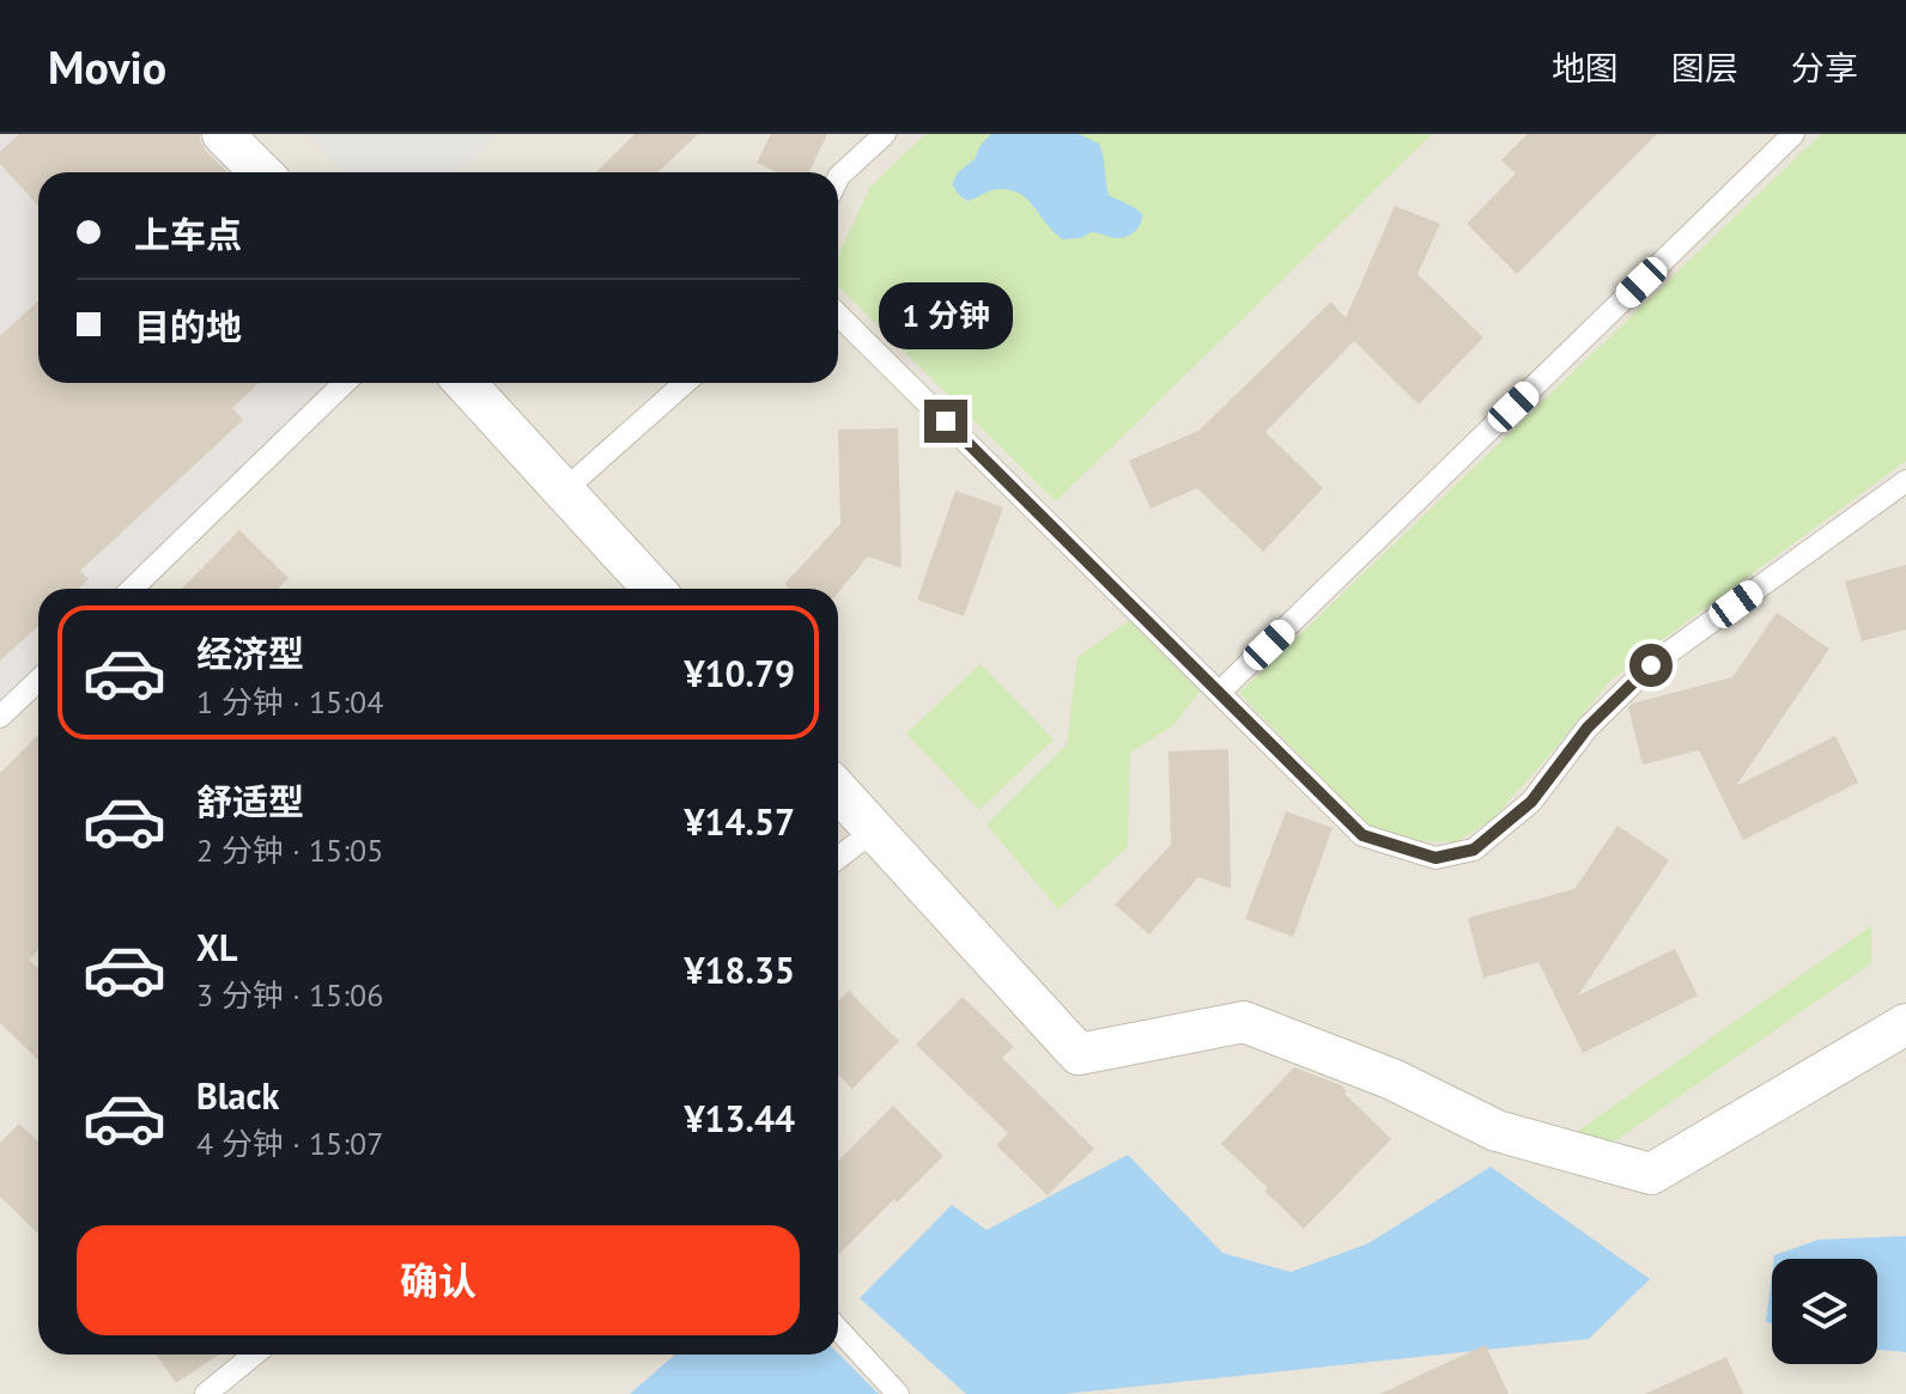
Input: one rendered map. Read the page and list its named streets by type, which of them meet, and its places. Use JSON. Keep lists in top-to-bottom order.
{
  "page": {
    "header": "Movio",
    "nav": ["地图", "图层", "分享"],
    "banner": ["上车点", "目的地"],
    "bubble": "1 分钟",
    "list": [
      {
        "name": "经济型",
        "note": "1 分钟 · 15:04",
        "value": "¥10.79"
      },
      {
        "name": "舒适型",
        "note": "2 分钟 · 15:05",
        "value": "¥14.57"
      },
      {
        "name": "XL",
        "note": "3 分钟 · 15:06",
        "value": "¥18.35"
      },
      {
        "name": "Black",
        "note": "4 分钟 · 15:07",
        "value": "¥13.44"
      }
    ],
    "buttons": "确认"
  }
}
